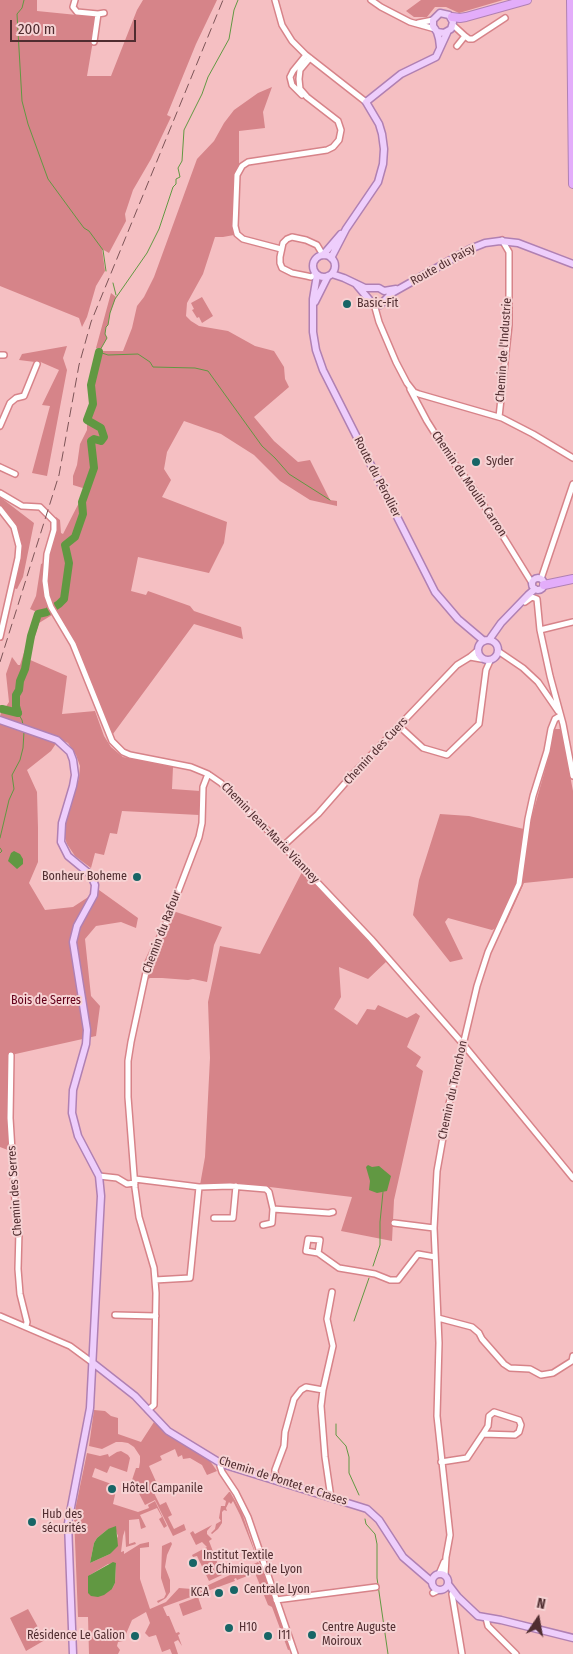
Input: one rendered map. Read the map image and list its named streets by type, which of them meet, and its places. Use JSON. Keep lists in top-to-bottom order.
{
  "streets": {
    "main road": ["Route du Paisy", "Route du Pérollier", "Chemin de Pontet et Crases"],
    "street": [
      "Chemin de l'Industrie",
      "Chemin du Moulin Carron",
      "Chemin des Cuers",
      "Chemin Jean-Marie Vianney",
      "Chemin du Rafour",
      "Chemin du Tronchon",
      "Chemin des Serres"
    ]
  },
  "crossings": [
    ["Route du Paisy", "Chemin de l'Industrie"],
    ["Chemin des Cuers", "Chemin Jean-Marie Vianney"],
    ["Chemin Jean-Marie Vianney", "Chemin du Rafour"],
    ["Chemin Jean-Marie Vianney", "Chemin du Tronchon"],
    ["Chemin du Rafour", "Chemin de Pontet et Crases"]
  ],
  "parks": ["Bois de Serres"],
  "places": [
    "Basic-Fit",
    "Syder",
    "Bonheur Boheme",
    "Hôtel Campanile",
    "Hub des sécurités",
    "Institut Textile et Chimique de Lyon",
    "Centrale Lyon",
    "KCA",
    "H10",
    "Centre Auguste Moiroux",
    "Résidence Le Galion",
    "I11"
  ],
  "scale_bar": "200 m",
  "north": "top"
}
